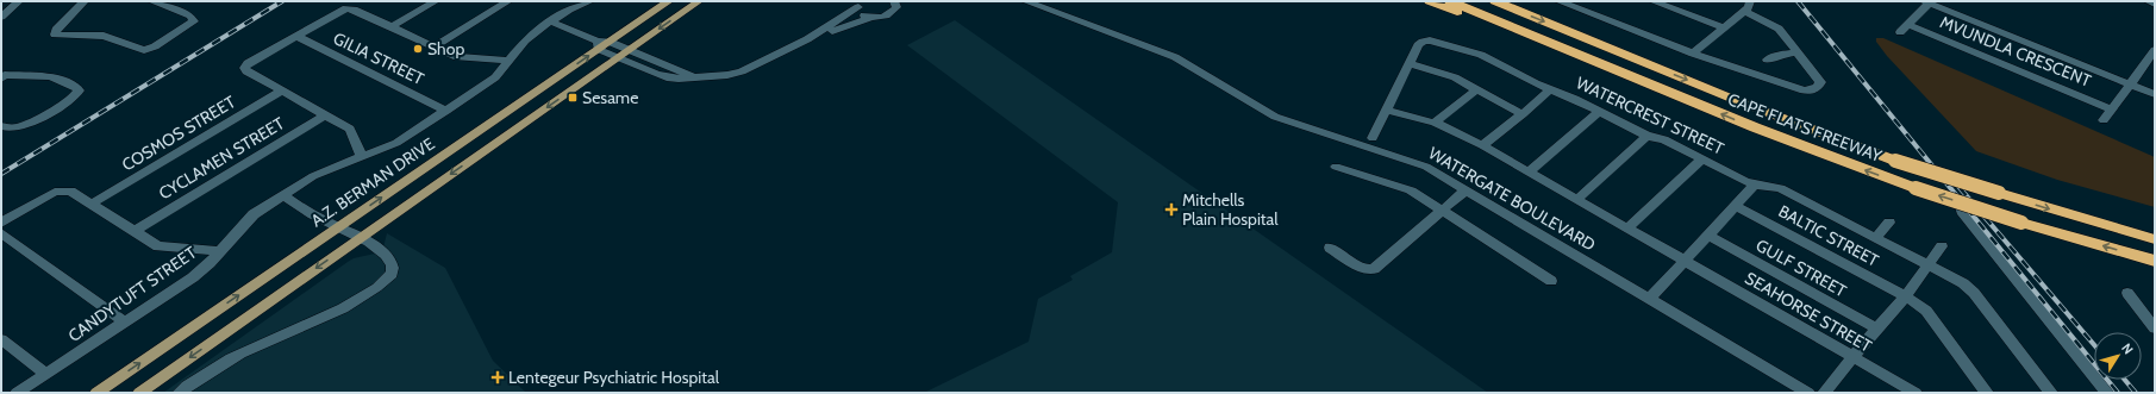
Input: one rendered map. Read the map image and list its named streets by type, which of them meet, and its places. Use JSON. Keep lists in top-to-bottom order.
{
  "streets": {
    "highway": ["CAPE FLATS FREEWAY"],
    "main road": ["A.Z. BERMAN DRIVE"],
    "street": [
      "MVUNDLA CRESCENT",
      "GILIA STREET",
      "WATERCREST STREET",
      "COSMOS STREET",
      "CYCLAMEN STREET",
      "WATERGATE BOULEVARD",
      "BALTIC STREET",
      "GULF STREET",
      "CANDYTUFT STREET",
      "SEAHORSE STREET"
    ]
  },
  "crossings": [
    ["GILIA STREET", "CANDYTUFT STREET"]
  ],
  "places": {
    "other": ["Shop"],
    "transit": ["Sesame"],
    "health": ["Mitchells Plain Hospital", "Lentegeur Psychiatric Hospital"]
  },
  "north": "top right"
}
